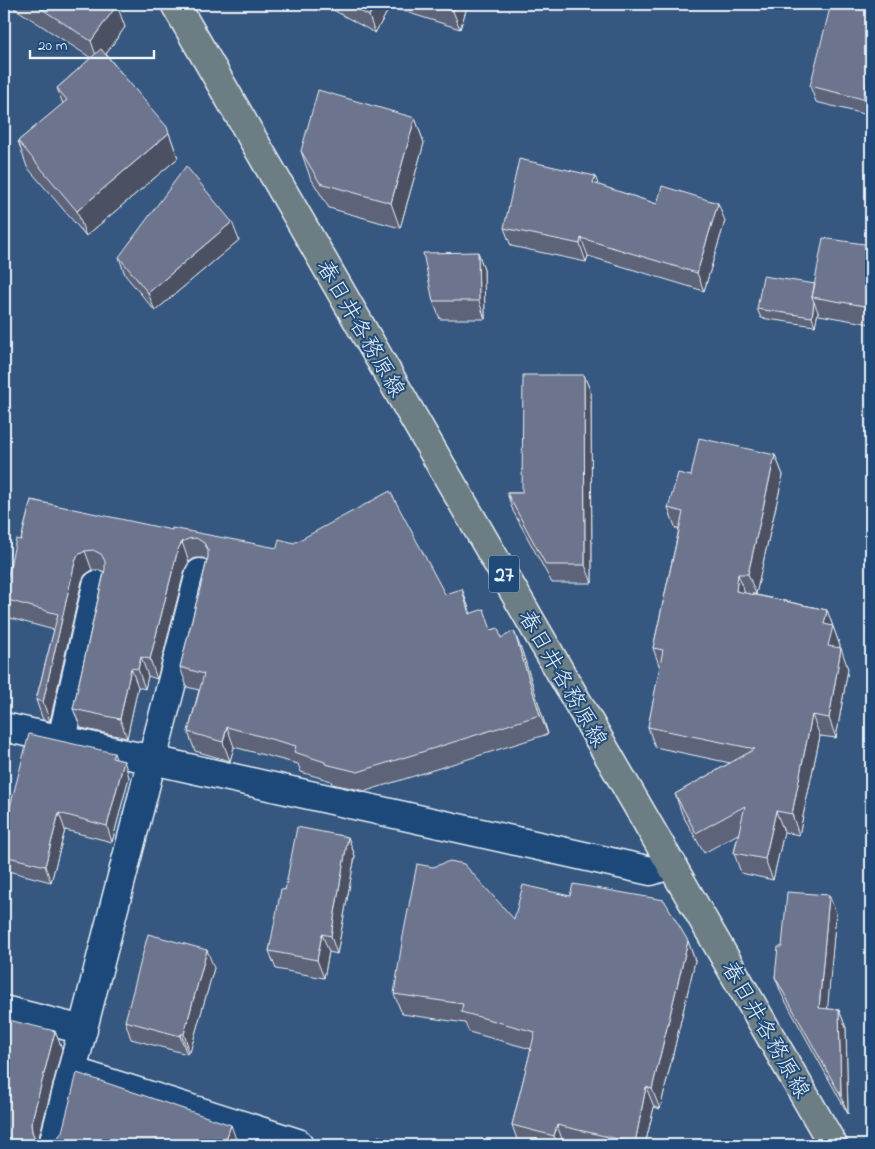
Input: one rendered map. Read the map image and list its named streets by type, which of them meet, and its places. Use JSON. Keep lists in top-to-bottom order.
{
  "streets": {
    "main road": ["春日井各務原線", "27"]
  },
  "scale_bar": "20 m"
}
